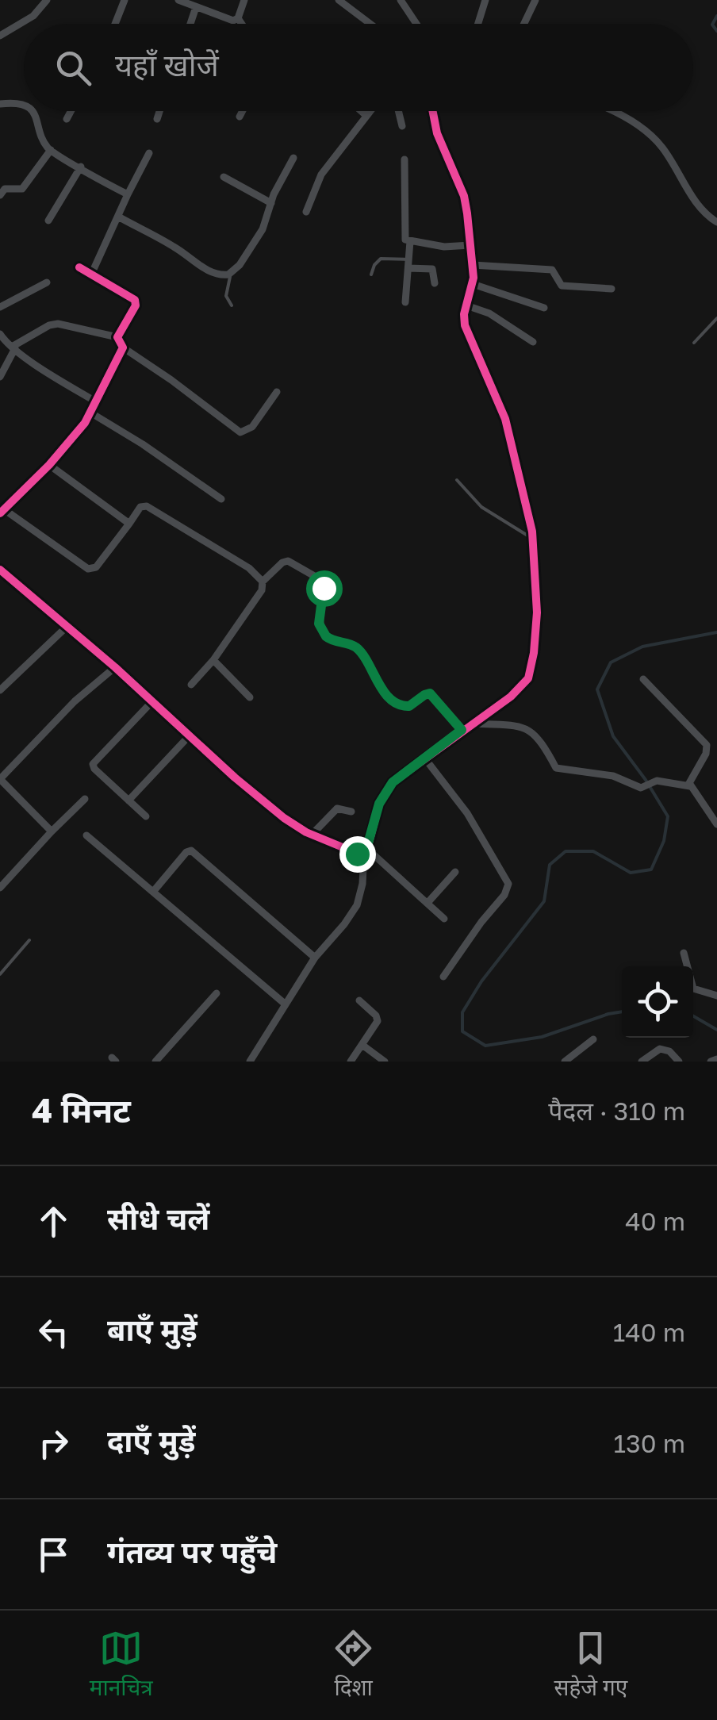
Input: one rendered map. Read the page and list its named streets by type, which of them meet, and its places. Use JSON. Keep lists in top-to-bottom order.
{
  "page": {
    "search": "यहाँ खोजें",
    "heading": ["4 मिनट", "पैदल · 310 m"],
    "list": [
      ["सीधे चलें", "40 m"],
      ["बाएँ मुड़ें", "140 m"],
      ["दाएँ मुड़ें", "130 m"],
      "गंतव्य पर पहुँचे"
    ],
    "nav": ["मानचित्र", "दिशा", "सहेजे गए"]
  }
}
